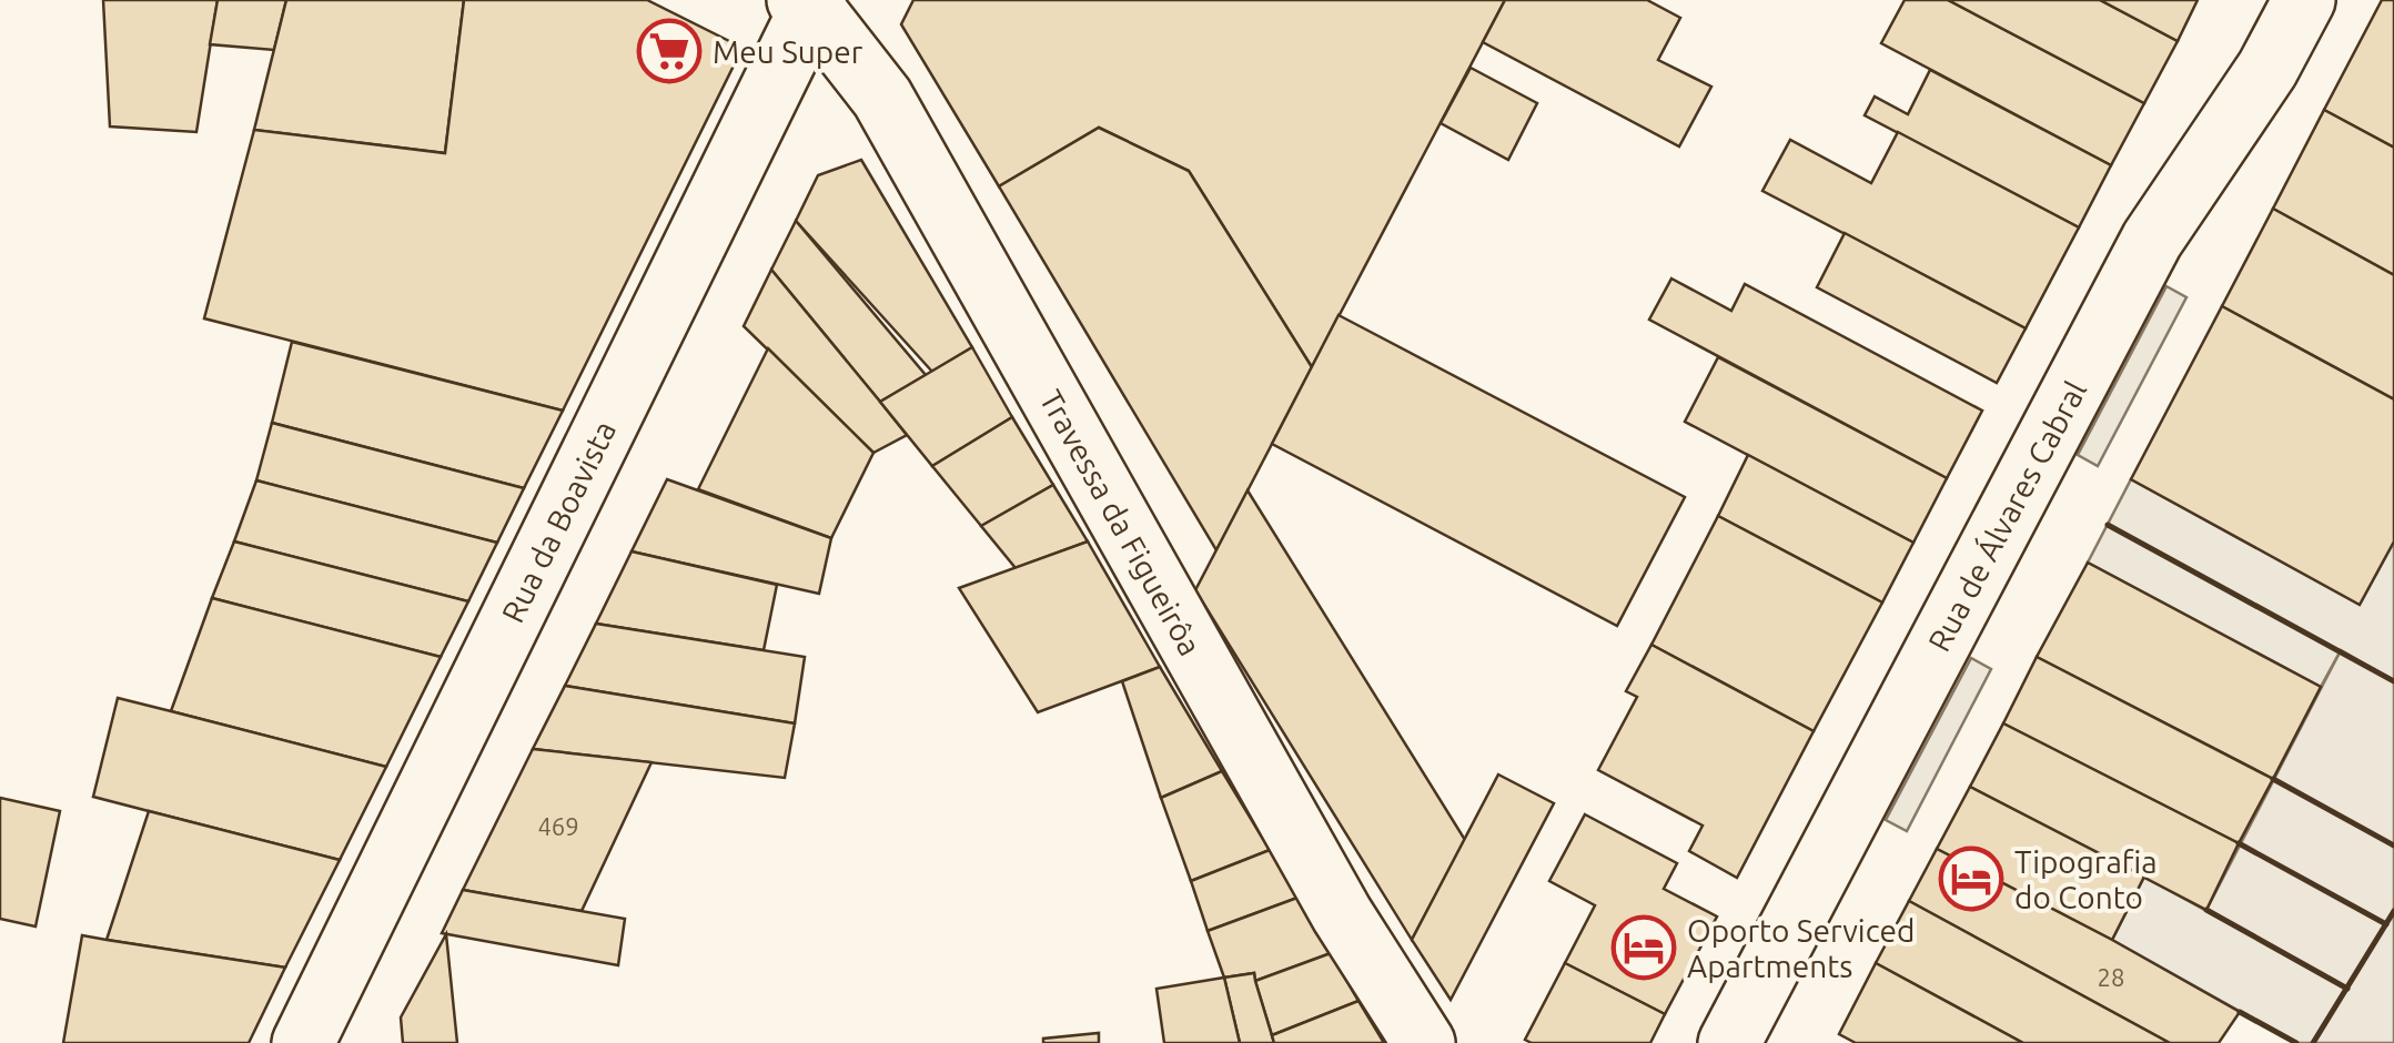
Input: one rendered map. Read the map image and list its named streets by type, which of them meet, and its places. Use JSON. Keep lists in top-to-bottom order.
{
  "streets": {
    "main road": ["Rua de Álvares Cabral", "Rua da Boavista", "Travessa da Figueirôa"]
  },
  "crossings": [
    ["Rua da Boavista", "Travessa da Figueirôa"]
  ],
  "places": {
    "supermarket": ["Meu Super"],
    "hotel": ["Tipografia do Conto", "Oporto Serviced Apartments"]
  },
  "house_numbers": ["469", "28"]
}
